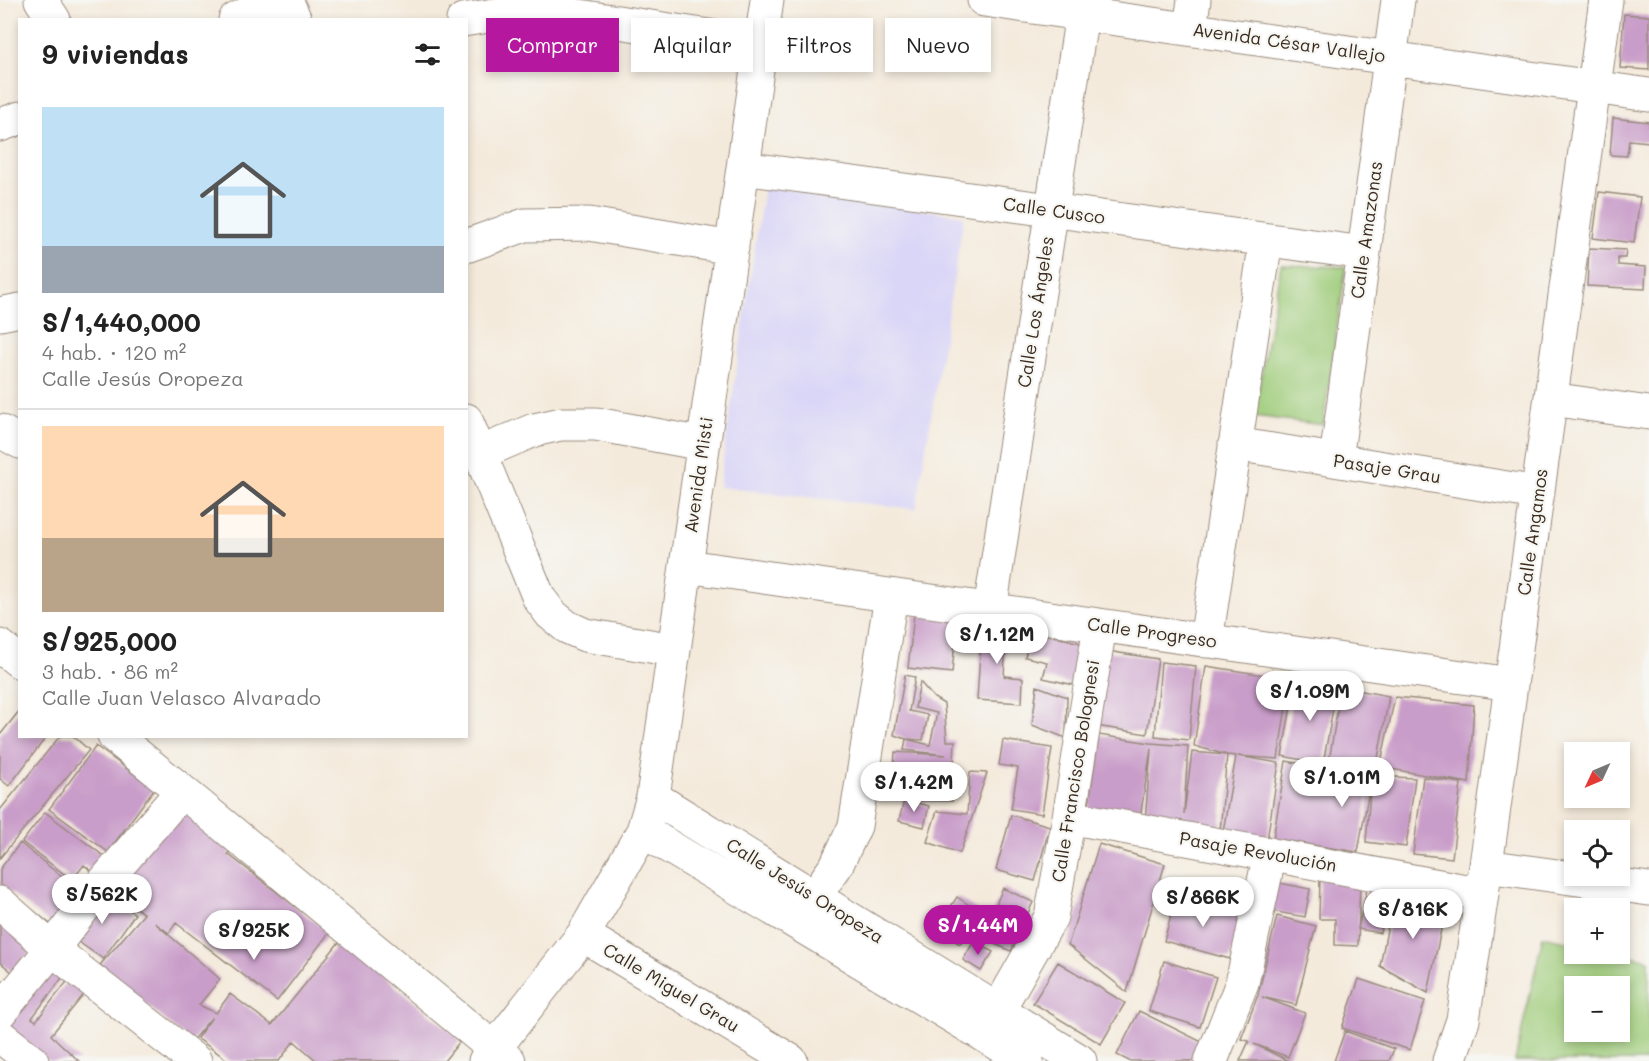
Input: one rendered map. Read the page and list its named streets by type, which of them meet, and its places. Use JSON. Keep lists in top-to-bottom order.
{
  "streets": {
    "street": [
      "Avenida César Vallejo",
      "Calle Cusco",
      "Calle Amazonas",
      "Calle Los Ángeles",
      "Pasaje Grau",
      "Avenida Misti",
      "Calle Angamos",
      "Calle Progreso",
      "Calle Francisco Bolognesi",
      "Pasaje Revolución",
      "Calle Jesús Oropeza",
      "Calle Miguel Grau"
    ]
  },
  "crossings": [
    ["Avenida César Vallejo", "Calle Amazonas"],
    ["Avenida César Vallejo", "Calle Los Ángeles"],
    ["Avenida César Vallejo", "Calle Angamos"],
    ["Calle Cusco", "Calle Amazonas"],
    ["Calle Cusco", "Calle Los Ángeles"],
    ["Calle Cusco", "Avenida Misti"],
    ["Calle Amazonas", "Pasaje Grau"],
    ["Calle Los Ángeles", "Calle Progreso"],
    ["Pasaje Grau", "Calle Angamos"],
    ["Avenida Misti", "Calle Progreso"],
    ["Avenida Misti", "Calle Jesús Oropeza"],
    ["Avenida Misti", "Calle Miguel Grau"],
    ["Calle Angamos", "Calle Progreso"],
    ["Calle Angamos", "Pasaje Revolución"],
    ["Calle Progreso", "Calle Francisco Bolognesi"],
    ["Calle Francisco Bolognesi", "Pasaje Revolución"],
    ["Calle Francisco Bolognesi", "Calle Jesús Oropeza"]
  ],
  "north": "bottom left",
  "page": {
    "chip": [
      "Comprar",
      "Alquilar",
      "Filtros",
      "Nuevo"
    ],
    "heading": "9 viviendas",
    "list": [
      {
        "name": "S/1,440,000",
        "note": "4 hab. · 120 m² · Calle Jesús Oropeza"
      },
      {
        "name": "S/925,000",
        "note": "3 hab. · 86 m² · Calle Juan Velasco Alvarado"
      }
    ],
    "price": [
      "S/1.12M",
      "S/1.09M",
      "S/1.01M",
      "S/1.42M",
      "S/562K",
      "S/866K",
      "S/816K",
      "S/1.44M",
      "S/925K"
    ],
    "map_buttons": ["+", "−"]
  }
}
